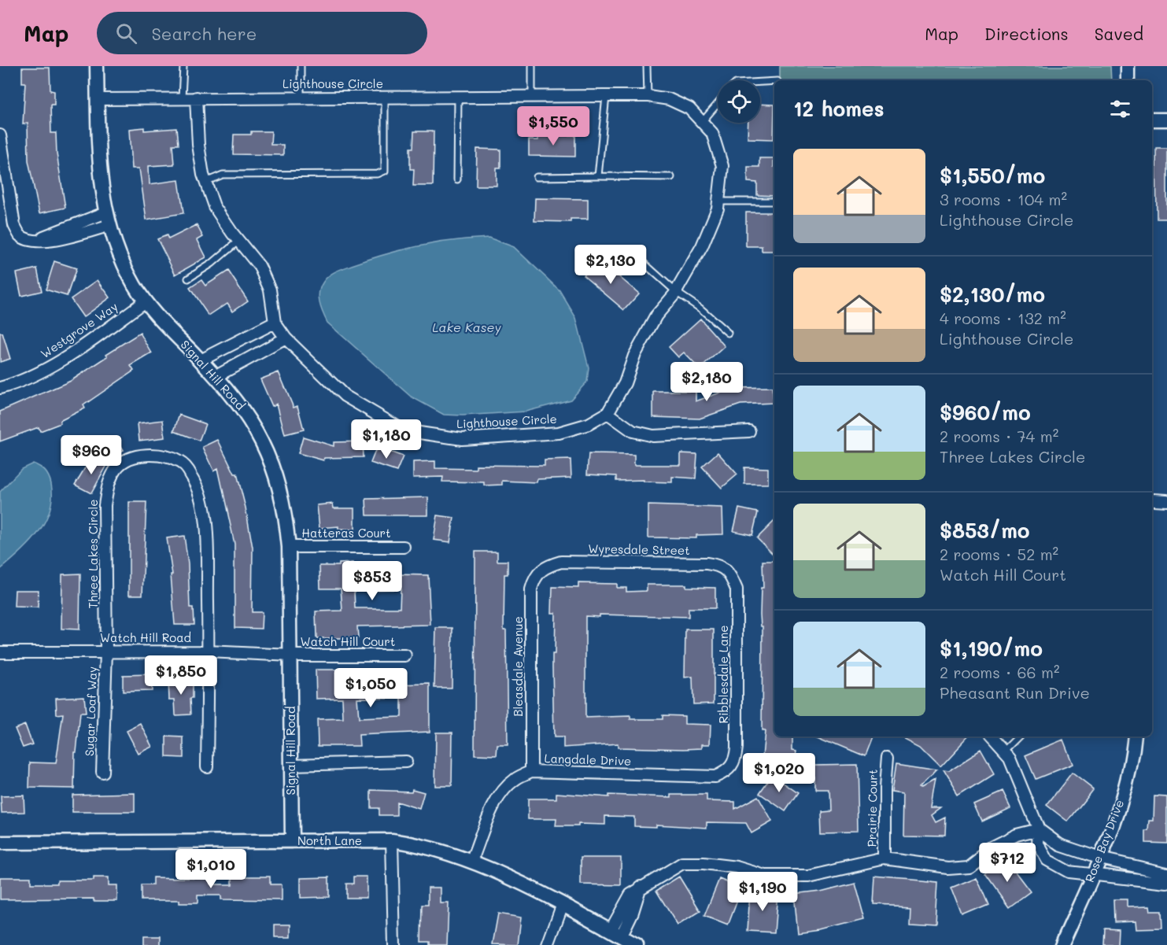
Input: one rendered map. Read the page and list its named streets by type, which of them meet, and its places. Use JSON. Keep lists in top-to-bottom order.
{
  "streets": {
    "street": [
      "Lighthouse Circle",
      "Westgrove Way",
      "Signal Hill Road",
      "Hatteras Court",
      "Wyresdale Street",
      "Three Lakes Circle",
      "Watch Hill Road",
      "Watch Hill Court",
      "Bleasdale Avenue",
      "Ribblesdale Lane",
      "Sugar Loaf Way",
      "Langdale Drive",
      "Prairie Court",
      "North Lane",
      "Rose Bay Drive"
    ]
  },
  "crossings": [
    ["Lighthouse Circle", "Signal Hill Road"],
    ["Westgrove Way", "Signal Hill Road"],
    ["Signal Hill Road", "Hatteras Court"],
    ["Signal Hill Road", "Watch Hill Road"],
    ["Signal Hill Road", "Watch Hill Court"],
    ["Signal Hill Road", "North Lane"],
    ["Wyresdale Street", "Bleasdale Avenue"],
    ["Wyresdale Street", "Ribblesdale Lane"],
    ["Three Lakes Circle", "Watch Hill Road"],
    ["Three Lakes Circle", "Sugar Loaf Way"],
    ["Watch Hill Road", "Watch Hill Court"],
    ["Watch Hill Road", "Sugar Loaf Way"],
    ["Bleasdale Avenue", "Langdale Drive"],
    ["Ribblesdale Lane", "Langdale Drive"],
    ["Langdale Drive", "North Lane"]
  ],
  "water": ["Lake Kasey"],
  "page": {
    "header": "Map",
    "search": "Search here",
    "nav": ["Map", "Directions", "Saved"],
    "heading": "12 homes",
    "price": [
      "$1,550",
      "$2,130",
      "$2,180",
      "$1,180",
      "$960",
      "$853",
      "$1,850",
      "$1,050",
      "$1,020",
      "$712",
      "$1,010",
      "$1,190"
    ],
    "list": [
      {
        "name": "$1,550/mo",
        "note": "3 rooms · 104 m² · Lighthouse Circle"
      },
      {
        "name": "$2,130/mo",
        "note": "4 rooms · 132 m² · Lighthouse Circle"
      },
      {
        "name": "$960/mo",
        "note": "2 rooms · 74 m² · Three Lakes Circle"
      },
      {
        "name": "$853/mo",
        "note": "2 rooms · 52 m² · Watch Hill Court"
      },
      {
        "name": "$1,190/mo",
        "note": "2 rooms · 66 m² · Pheasant Run Drive"
      }
    ]
  }
}
